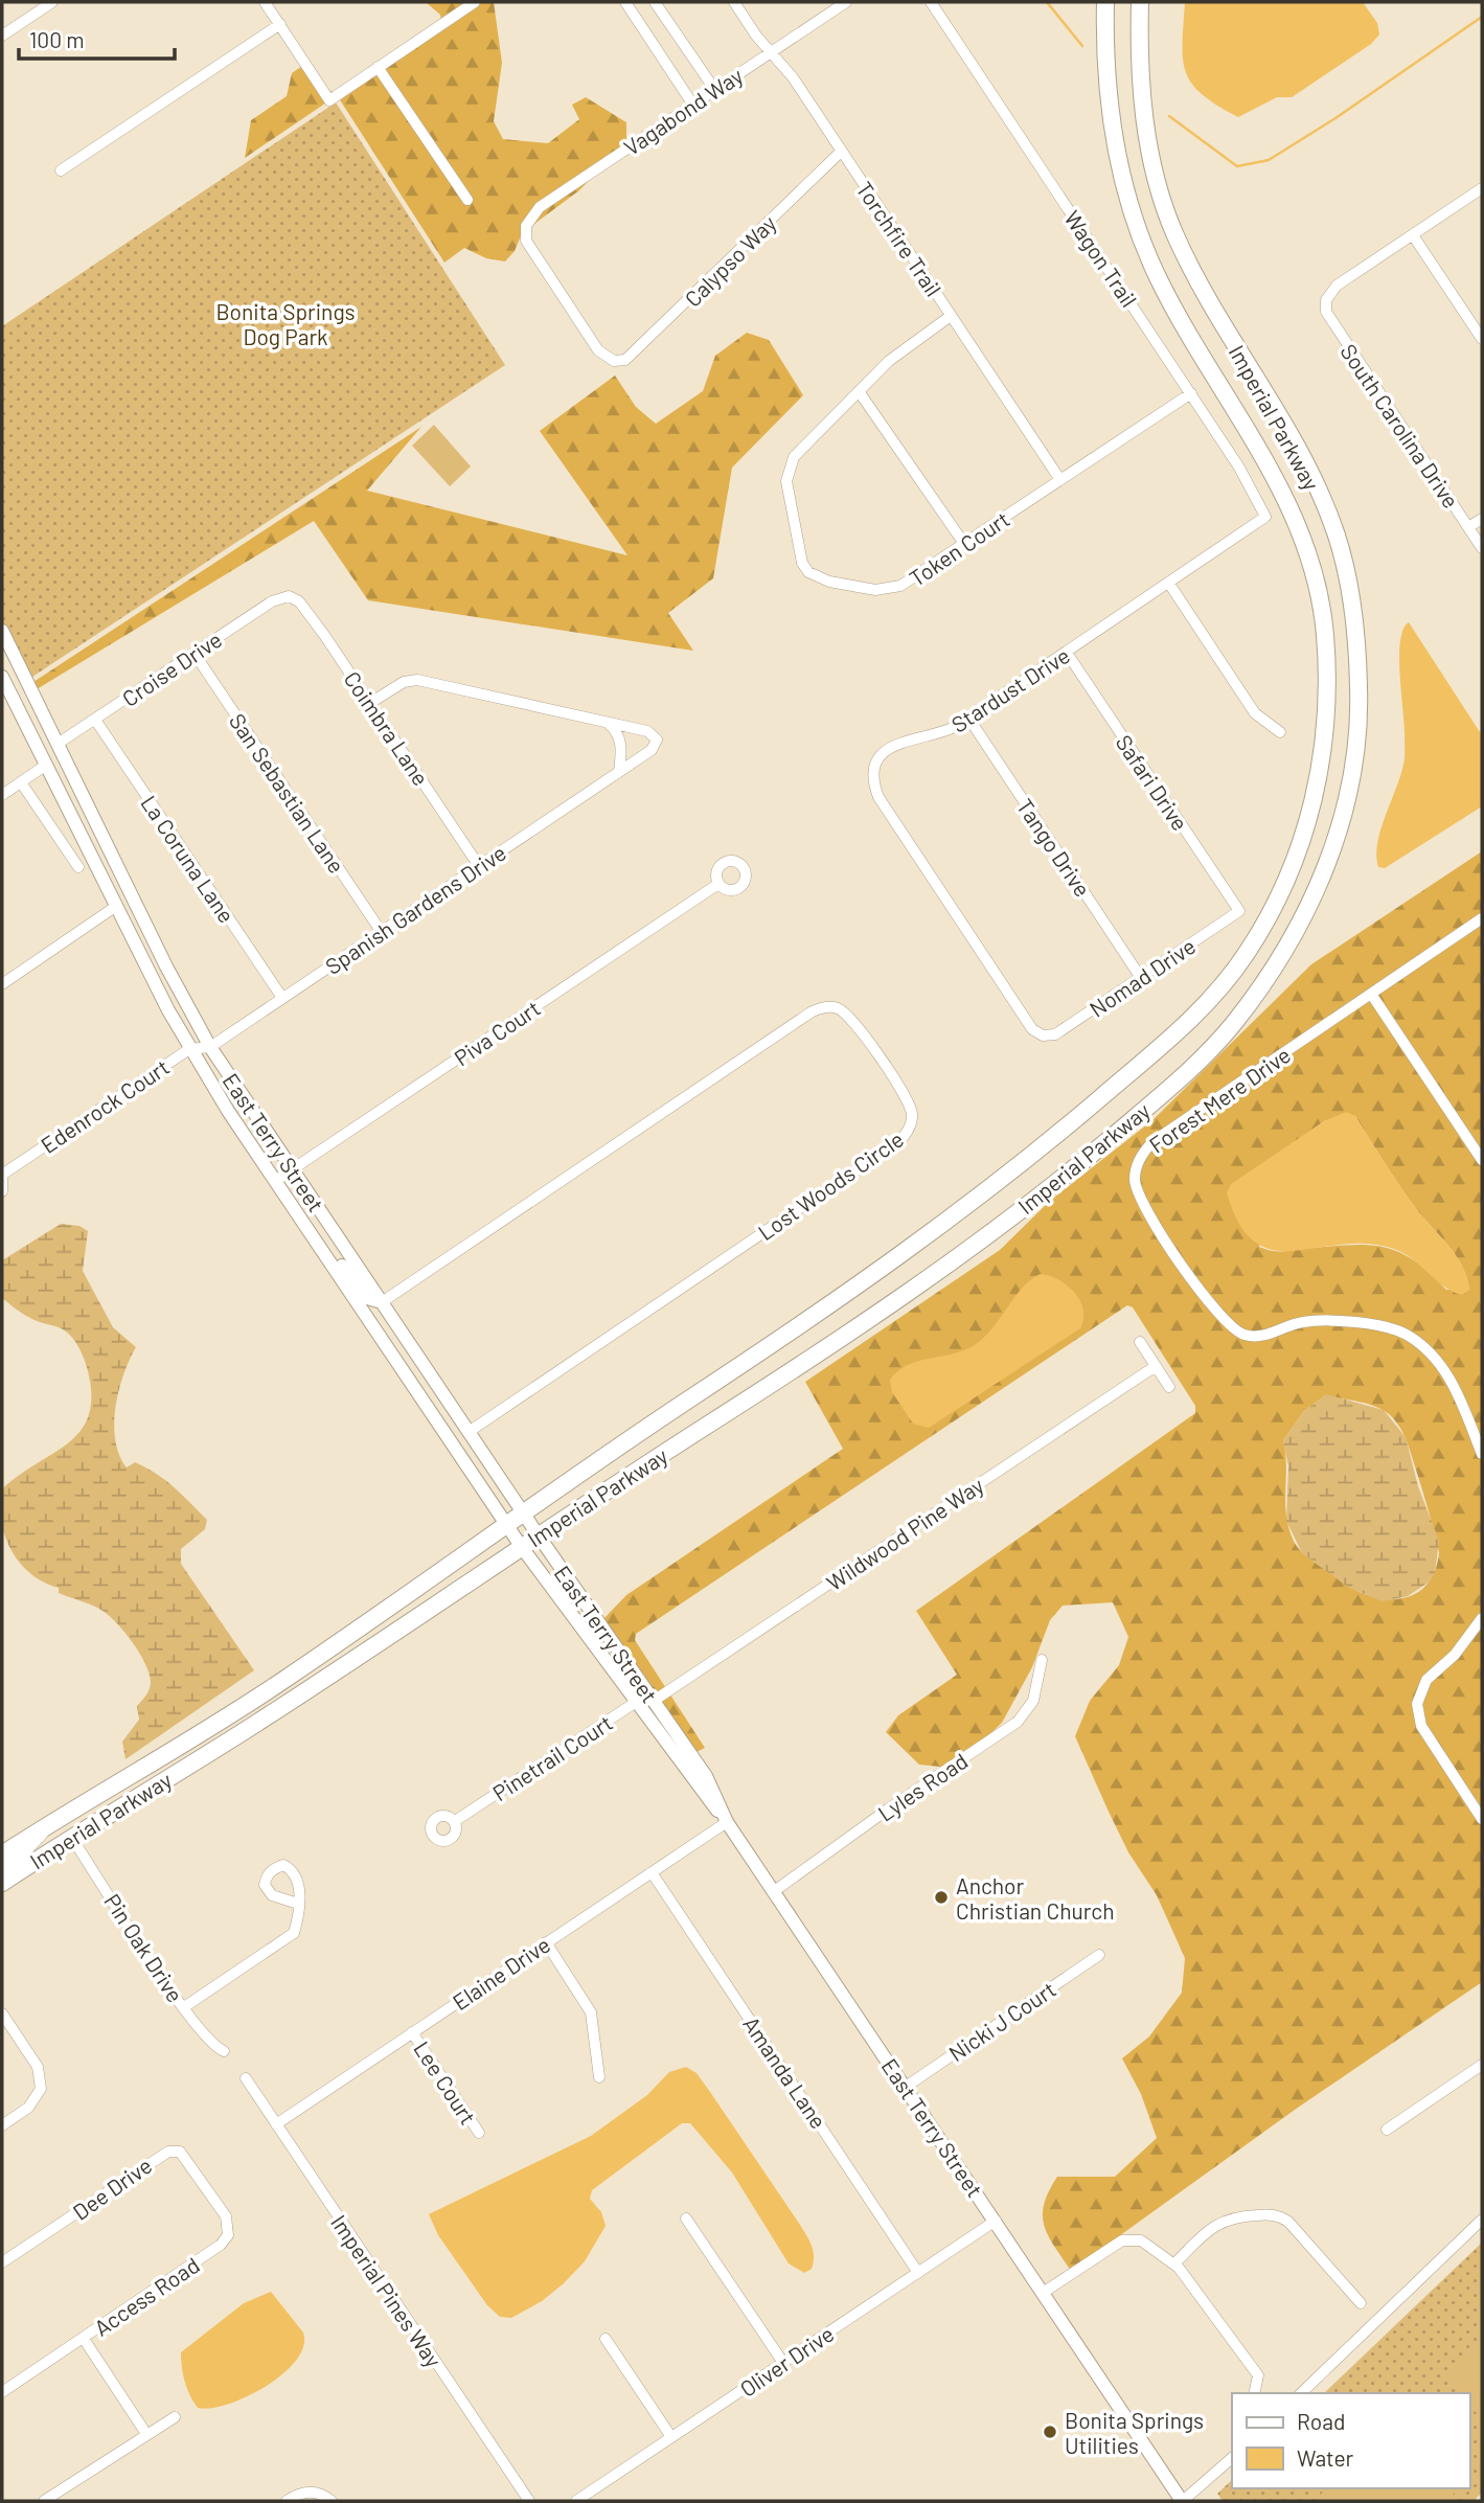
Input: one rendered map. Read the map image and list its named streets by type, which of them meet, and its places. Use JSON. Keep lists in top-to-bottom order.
{
  "streets": {
    "main road": ["Imperial Parkway"],
    "street": [
      "Vagabond Way",
      "Torchfire Trail",
      "Wagon Trail",
      "Calypso Way",
      "South Carolina Drive",
      "Token Court",
      "Croise Drive",
      "Stardust Drive",
      "Coimbra Lane",
      "Safari Drive",
      "San Sebastian Lane",
      "Tango Drive",
      "La Coruna Lane",
      "Spanish Gardens Drive",
      "Nomad Drive",
      "Piva Court",
      "Forest Mere Drive",
      "Edenrock Court",
      "East Terry Street",
      "Lost Woods Circle",
      "Wildwood Pine Way",
      "Pinetrail Court",
      "Lyles Road",
      "Pin Oak Drive",
      "Elaine Drive",
      "Nicki J Court",
      "Amanda Lane",
      "Lee Court",
      "Dee Drive",
      "Imperial Pines Way",
      "Access Road",
      "Oliver Drive"
    ]
  },
  "crossings": [
    ["Vagabond Way", "Torchfire Trail"],
    ["Vagabond Way", "Calypso Way"],
    ["Torchfire Trail", "Calypso Way"],
    ["Torchfire Trail", "Token Court"],
    ["Wagon Trail", "Token Court"],
    ["Wagon Trail", "Stardust Drive"],
    ["Imperial Parkway", "East Terry Street"],
    ["Imperial Parkway", "Pin Oak Drive"],
    ["Croise Drive", "Coimbra Lane"],
    ["Croise Drive", "San Sebastian Lane"],
    ["Croise Drive", "La Coruna Lane"],
    ["Croise Drive", "East Terry Street"],
    ["Stardust Drive", "Safari Drive"],
    ["Stardust Drive", "Tango Drive"],
    ["Stardust Drive", "Nomad Drive"],
    ["Coimbra Lane", "Spanish Gardens Drive"],
    ["Safari Drive", "Nomad Drive"],
    ["San Sebastian Lane", "Spanish Gardens Drive"],
    ["Tango Drive", "Nomad Drive"],
    ["La Coruna Lane", "Spanish Gardens Drive"],
    ["Spanish Gardens Drive", "Edenrock Court"],
    ["Spanish Gardens Drive", "East Terry Street"],
    ["Piva Court", "East Terry Street"],
    ["Edenrock Court", "East Terry Street"],
    ["East Terry Street", "Lost Woods Circle"],
    ["East Terry Street", "Wildwood Pine Way"],
    ["East Terry Street", "Pinetrail Court"],
    ["East Terry Street", "Lyles Road"],
    ["East Terry Street", "Elaine Drive"],
    ["East Terry Street", "Nicki J Court"],
    ["East Terry Street", "Oliver Drive"],
    ["Wildwood Pine Way", "Pinetrail Court"],
    ["Elaine Drive", "Amanda Lane"],
    ["Elaine Drive", "Lee Court"],
    ["Elaine Drive", "Imperial Pines Way"],
    ["Amanda Lane", "Oliver Drive"],
    ["Dee Drive", "Access Road"]
  ],
  "parks": ["Bonita Springs Dog Park"],
  "places": ["Anchor Christian Church", "Bonita Springs Utilities"],
  "legend": ["Road", "Water"],
  "scale_bar": "100 m"
}
